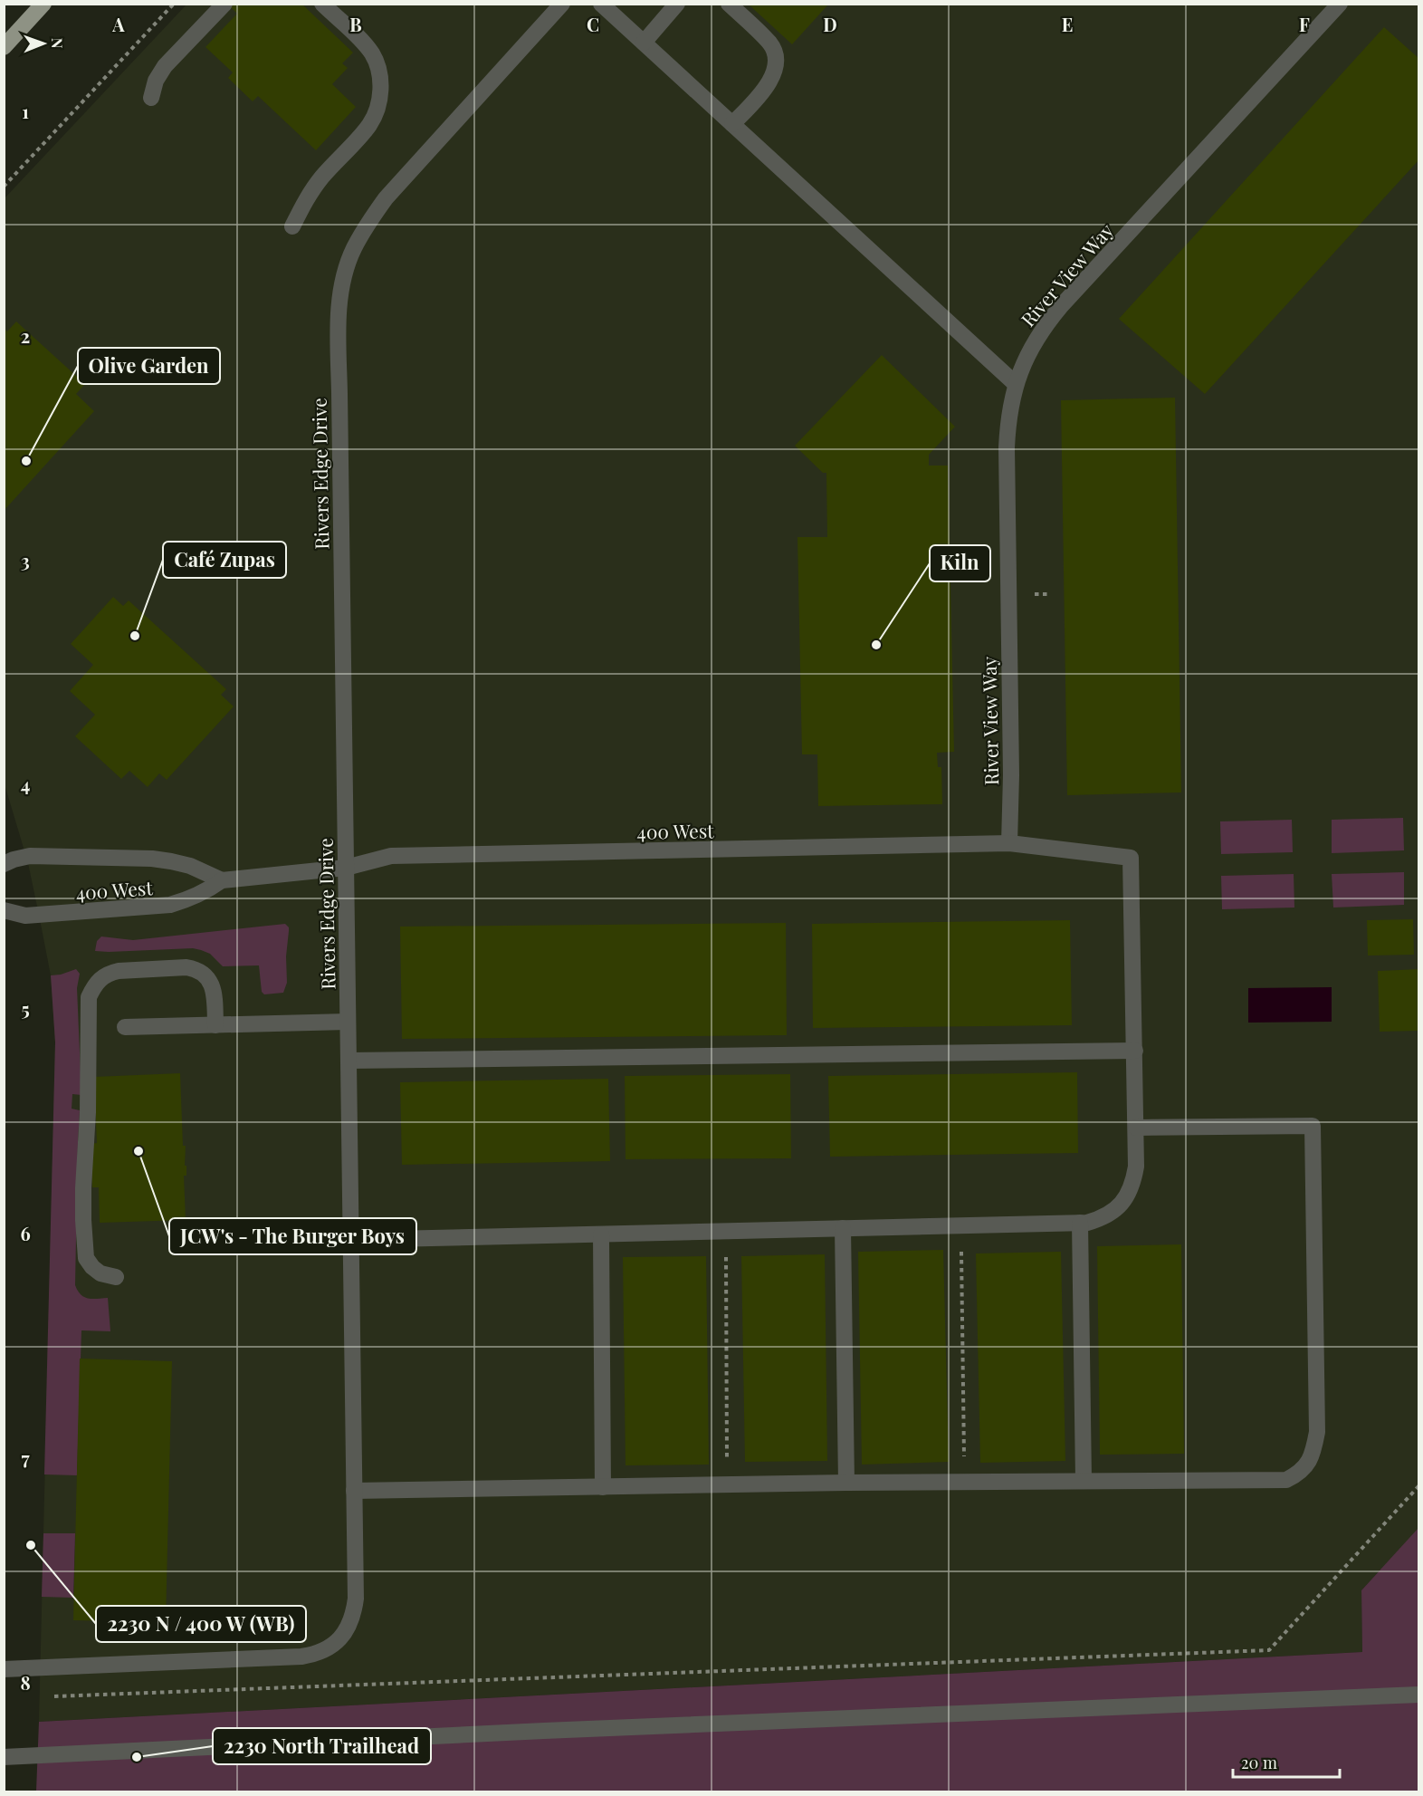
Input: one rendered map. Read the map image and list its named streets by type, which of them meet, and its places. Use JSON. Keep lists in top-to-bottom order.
{
  "streets": {
    "street": ["River View Way", "Rivers Edge Drive", "400 West"]
  },
  "crossings": [
    ["River View Way", "400 West"],
    ["Rivers Edge Drive", "400 West"]
  ],
  "places": [
    "Olive Garden",
    "Café Zupas",
    "Kiln",
    "JCW's - The Burger Boys",
    "2230 N / 400 W (WB)",
    "2230 North Trailhead"
  ],
  "scale_bar": "20 m",
  "north": "right",
  "grid": {
    "columns": [
      "A",
      "B",
      "C",
      "D",
      "E",
      "F"
    ],
    "rows": [
      "1",
      "2",
      "3",
      "4",
      "5",
      "6",
      "7",
      "8"
    ]
  }
}
